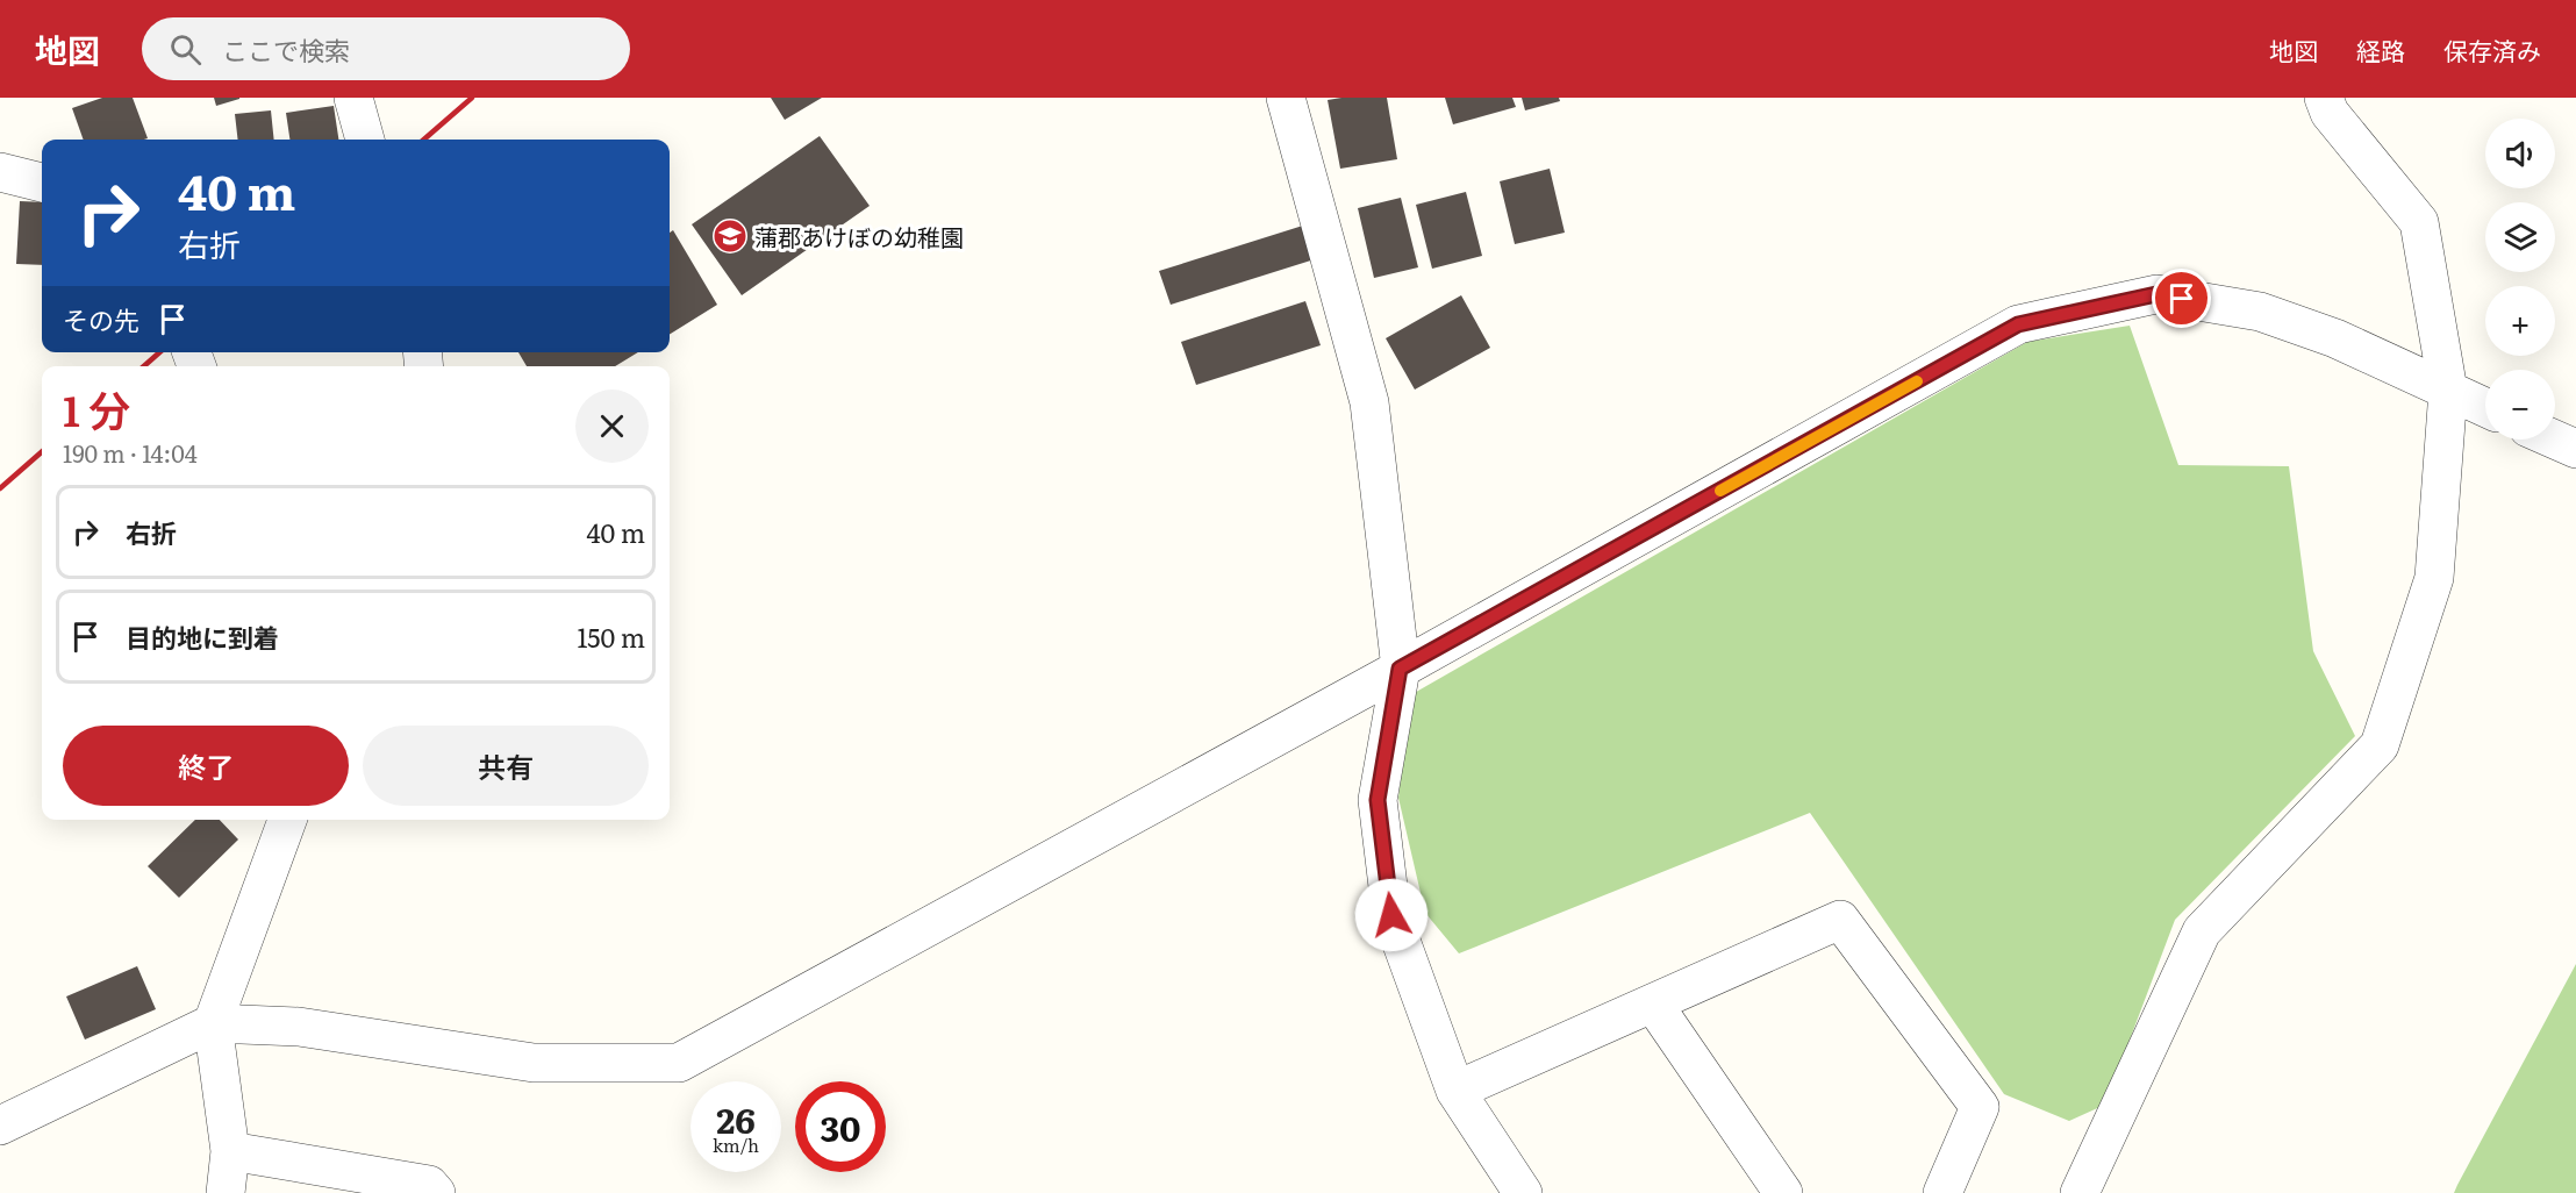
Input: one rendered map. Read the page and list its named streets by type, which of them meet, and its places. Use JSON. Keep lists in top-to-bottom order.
{
  "places": {
    "school or university": ["蒲郡あけぼの幼稚園"]
  },
  "page": {
    "header": "地図",
    "search": "ここで検索",
    "nav": ["地図", "経路", "保存済み"],
    "map_buttons": ["+", "−"],
    "turn": ["40 m", "右折"],
    "then": "その先",
    "heading": ["1 分", "190 m · 14:04"],
    "list": [
      {
        "name": "右折",
        "value": "40 m"
      },
      {
        "name": "目的地に到着",
        "value": "150 m"
      }
    ],
    "buttons": ["終了", "共有"],
    "speed": "26 km/h",
    "limit": "30"
  }
}
